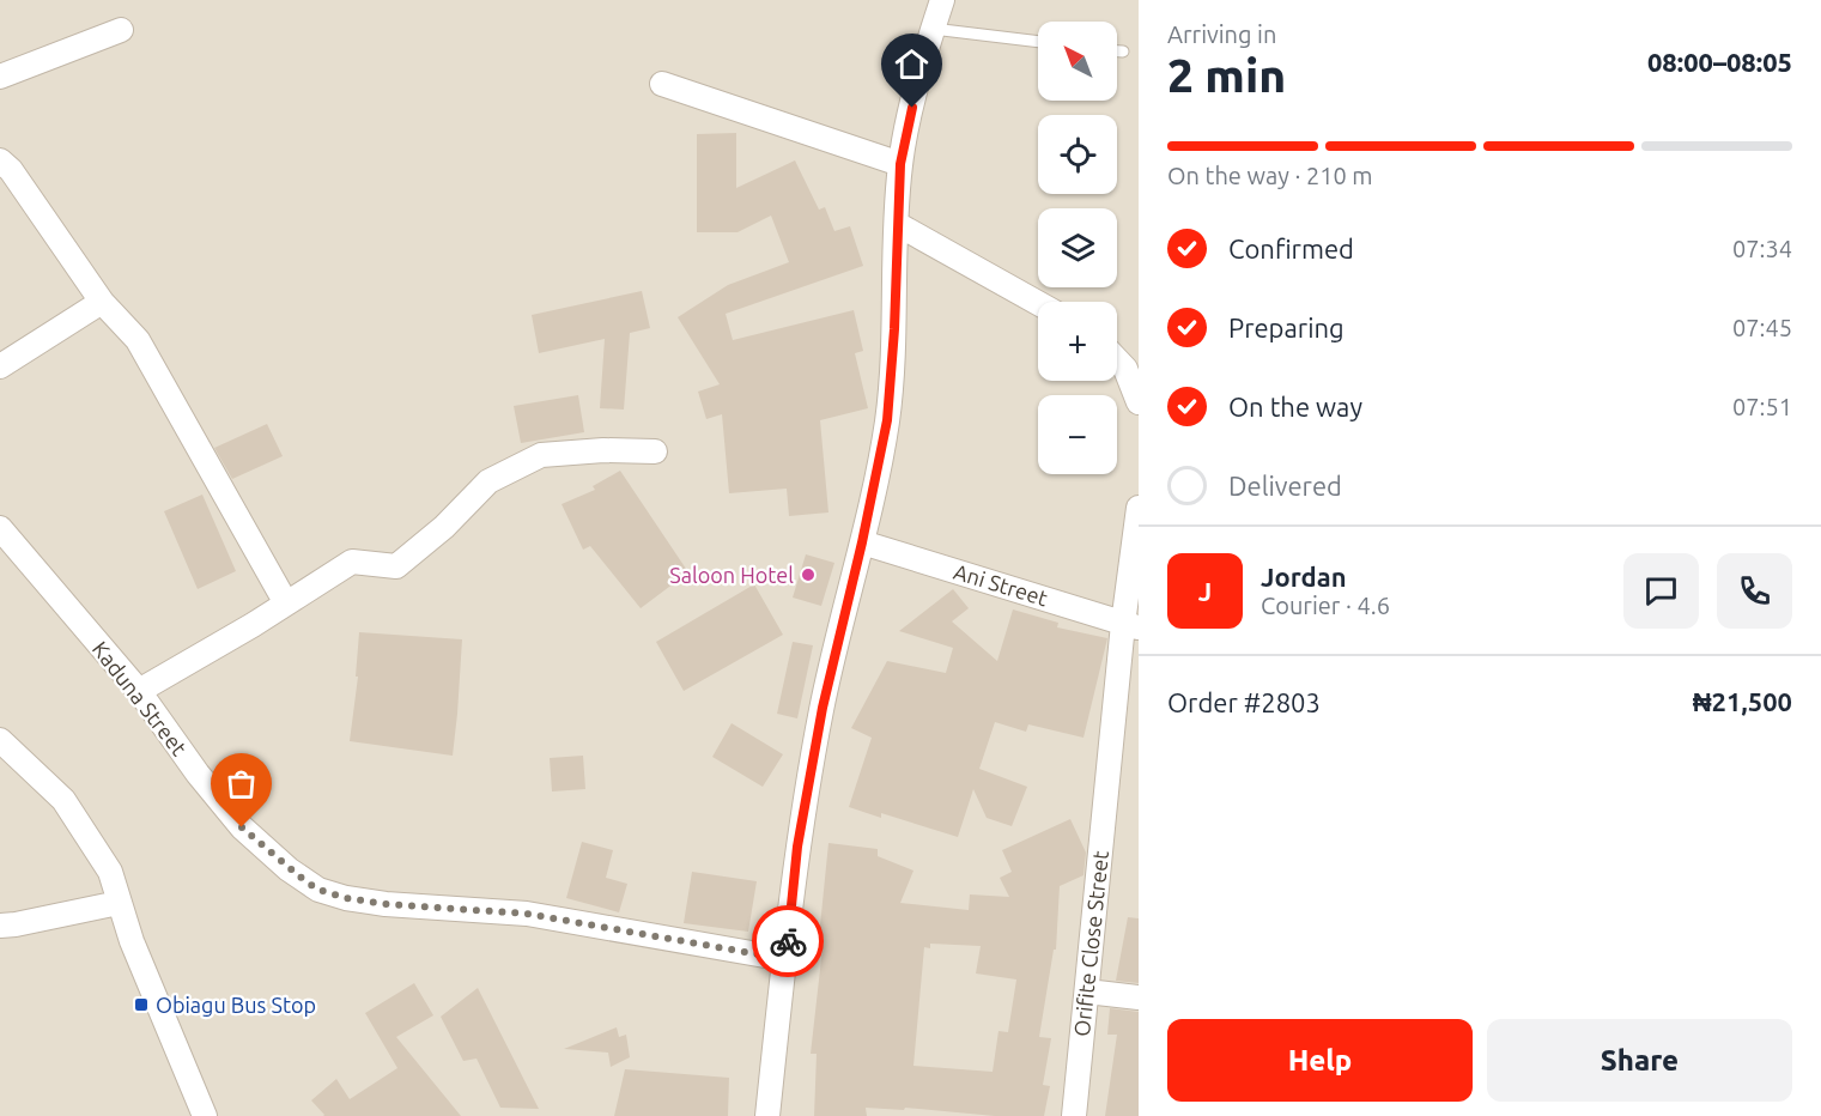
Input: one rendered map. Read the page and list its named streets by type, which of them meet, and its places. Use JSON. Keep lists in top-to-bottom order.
{
  "streets": {
    "street": ["Ani Street", "Kaduna Street", "Orifite Close Street"]
  },
  "crossings": [
    ["Ani Street", "Orifite Close Street"]
  ],
  "places": {
    "other": ["Saloon Hotel"],
    "transit": ["Obiagu Bus Stop"]
  },
  "north": "top left",
  "page": {
    "heading": ["2 min", "Arriving in", "08:00–08:05"],
    "panel": [
      "Jordan",
      "Courier · 4.6",
      "Order #2803",
      "₦21,500"
    ],
    "map_buttons": ["+", "−"],
    "bar": "On the way · 210 m",
    "list": [
      ["Confirmed", "07:34"],
      ["Preparing", "07:45"],
      ["On the way", "07:51"],
      "Delivered"
    ],
    "round": "J",
    "buttons": ["Help", "Share"]
  }
}
